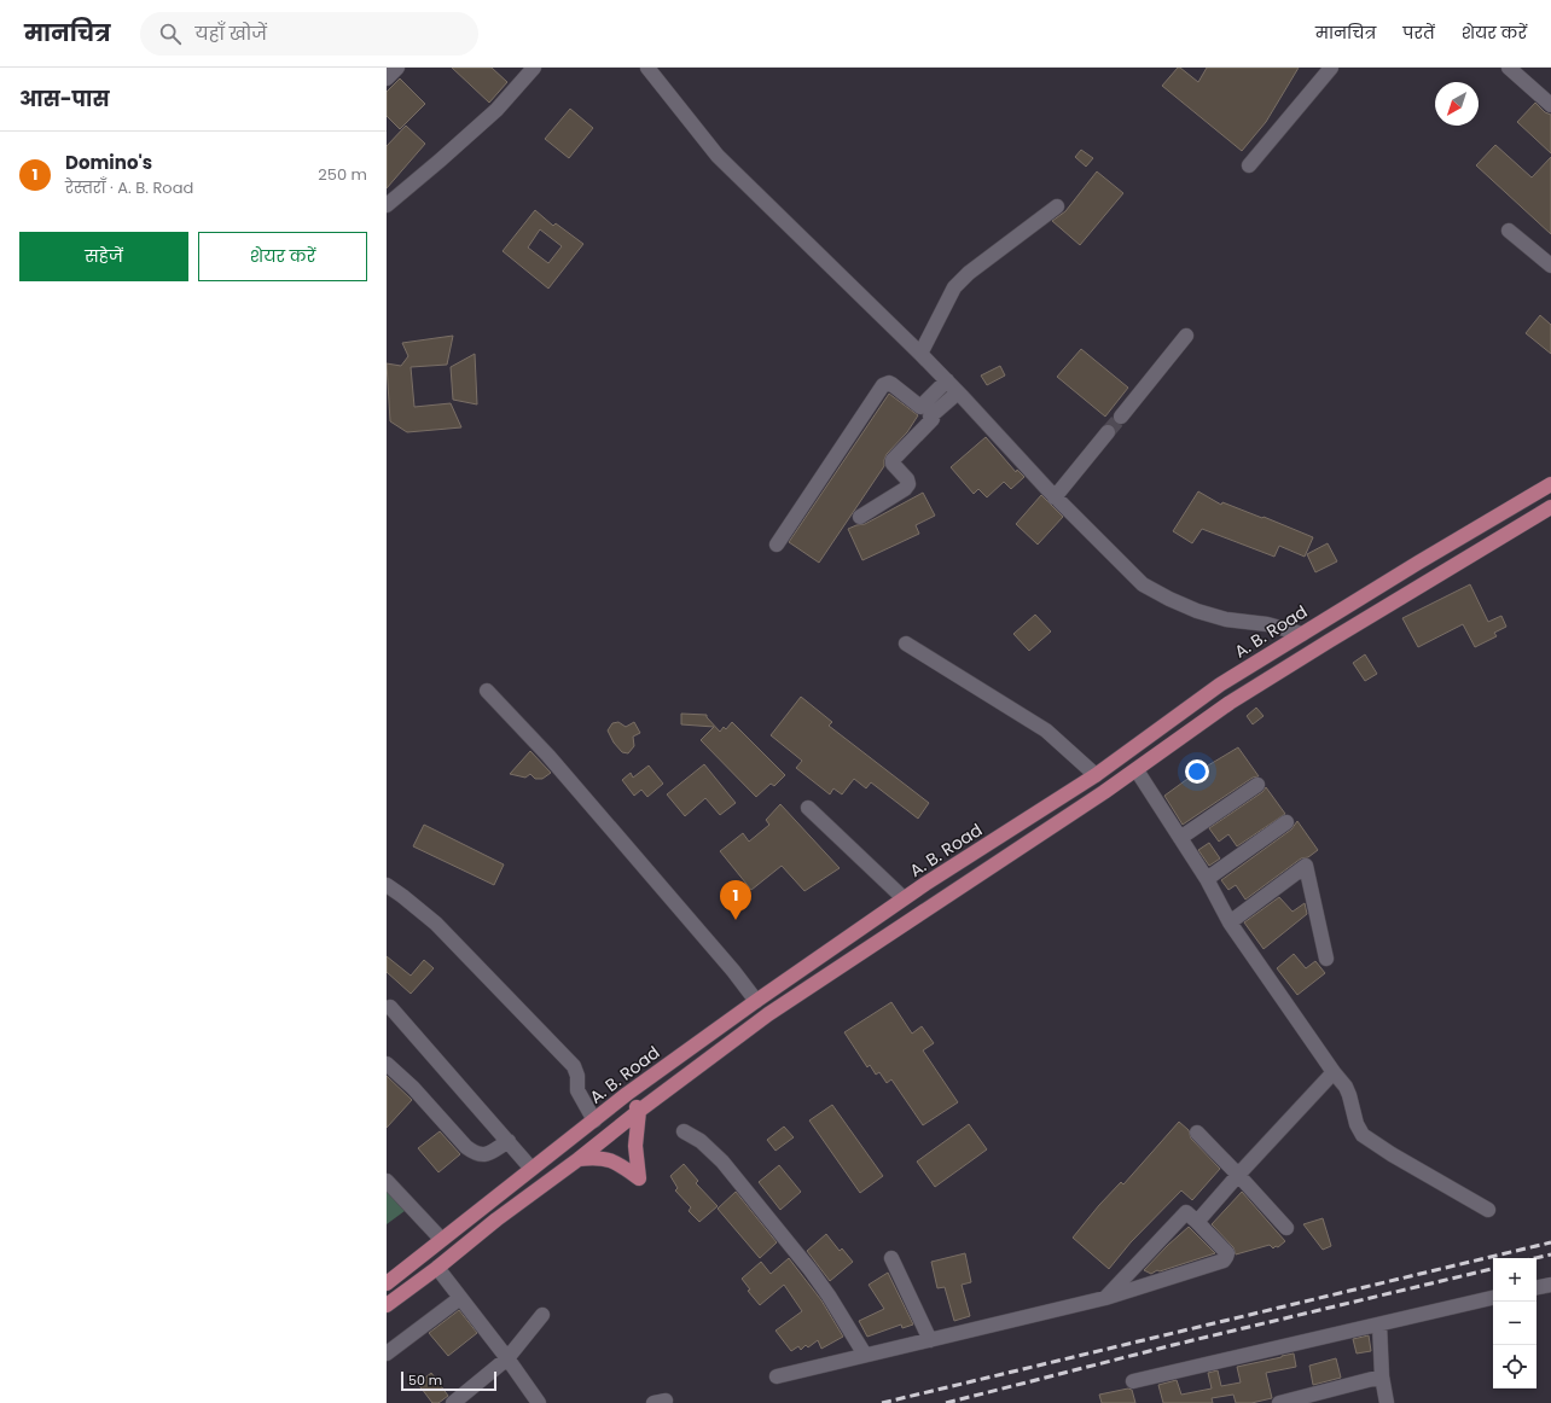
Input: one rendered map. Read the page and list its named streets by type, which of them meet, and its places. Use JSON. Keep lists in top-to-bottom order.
{
  "streets": {
    "main road": ["A. B. Road"]
  },
  "scale_bar": "50 m",
  "north": "bottom left",
  "page": {
    "header": "मानचित्र",
    "search": "यहाँ खोजें",
    "nav": ["मानचित्र", "परतें", "शेयर करें"],
    "heading": "आस-पास",
    "list": [
      {
        "mark": "1",
        "name": "Domino's",
        "note": "रेस्तराँ · A. B. Road",
        "value": "250 m"
      }
    ],
    "buttons": ["सहेजें", "शेयर करें"],
    "pins": "1",
    "map_buttons": ["+", "−"],
    "scale": "50 m"
  }
}
